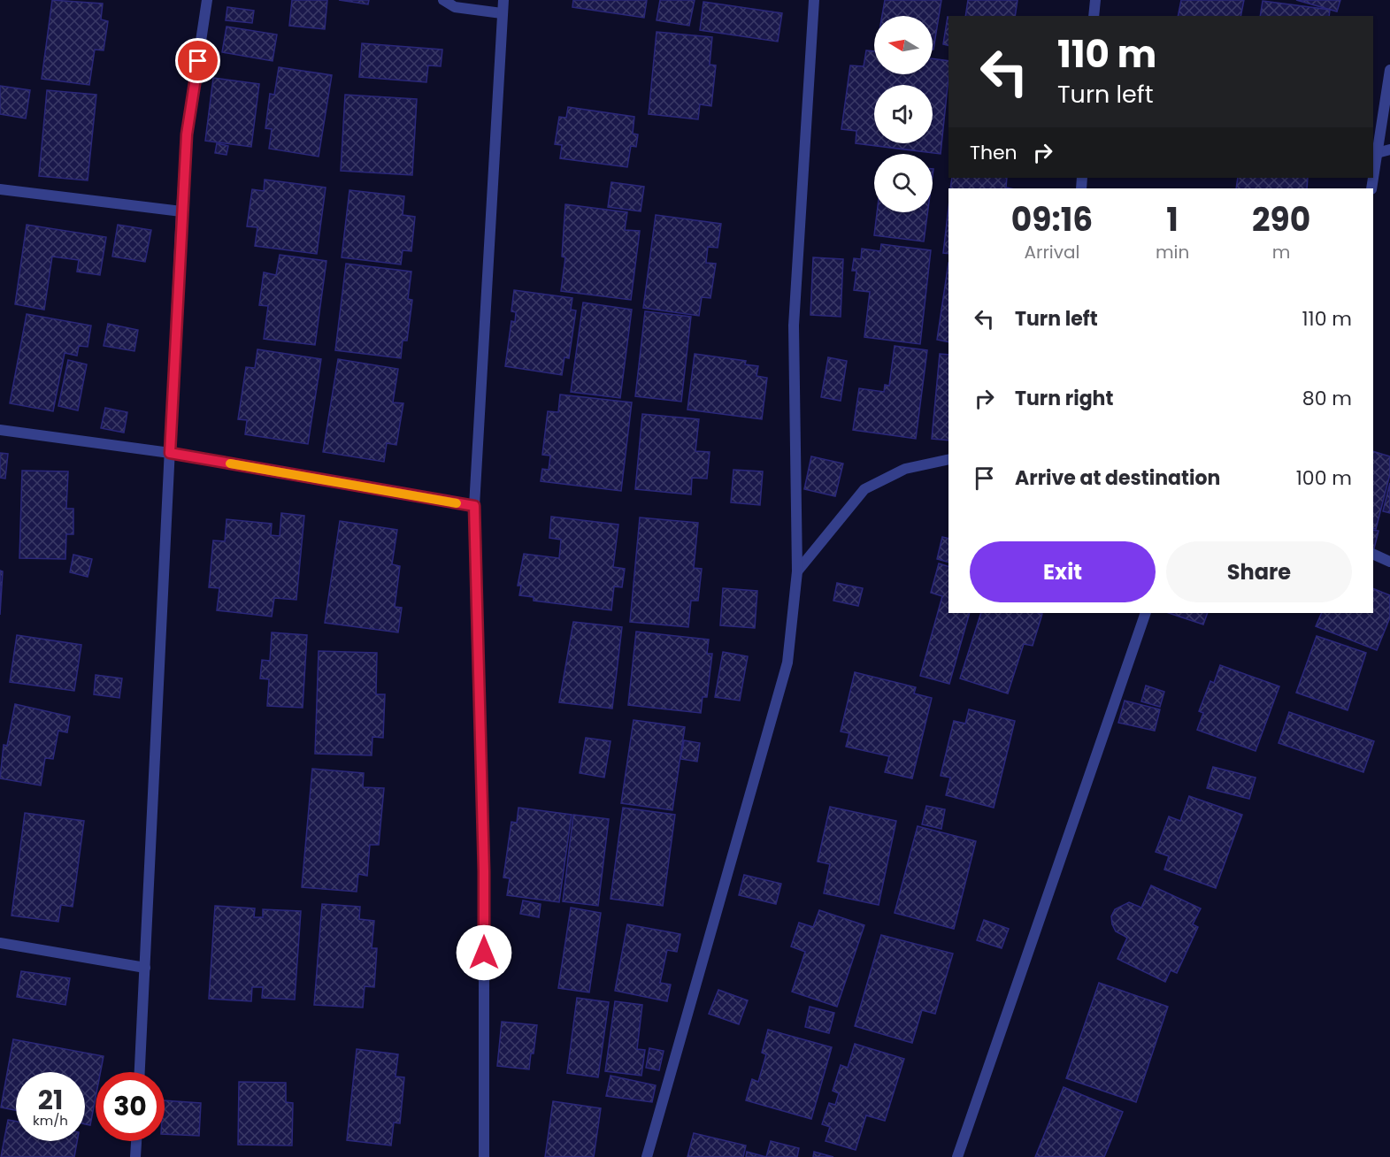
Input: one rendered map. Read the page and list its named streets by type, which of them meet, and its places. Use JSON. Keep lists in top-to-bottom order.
{
  "north": "left",
  "page": {
    "turn": ["110 m", "Turn left"],
    "then": "Then",
    "eta": [
      "09:16",
      "Arrival",
      "1",
      "min",
      "290",
      "m"
    ],
    "list": [
      {
        "name": "Turn left",
        "value": "110 m"
      },
      {
        "name": "Turn right",
        "value": "80 m"
      },
      {
        "name": "Arrive at destination",
        "value": "100 m"
      }
    ],
    "buttons": ["Exit", "Share"],
    "speed": "21 km/h",
    "limit": "30"
  }
}
